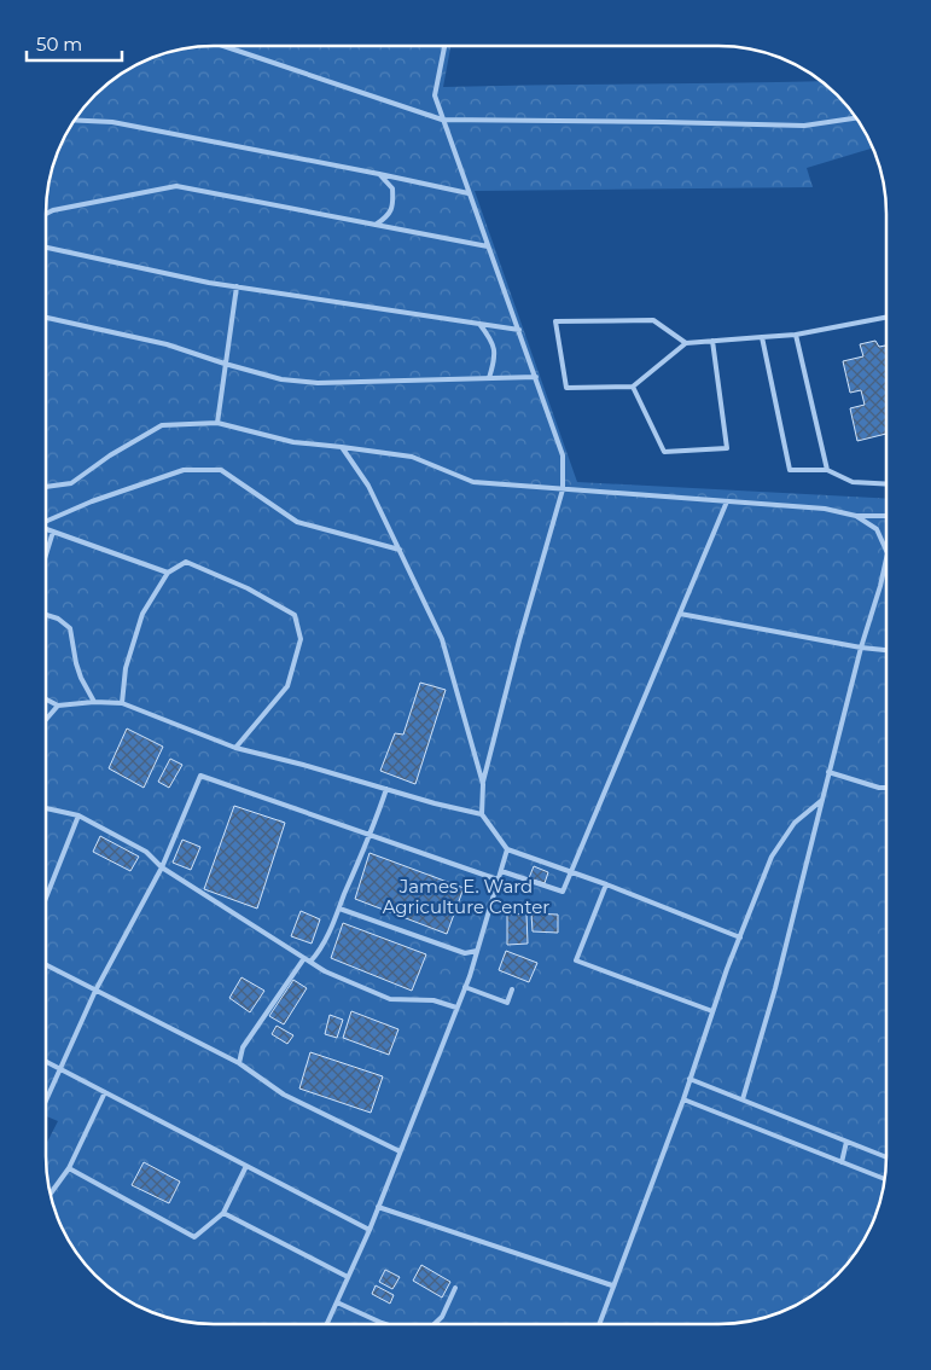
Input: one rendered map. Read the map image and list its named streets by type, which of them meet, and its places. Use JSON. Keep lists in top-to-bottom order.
{
  "parks": ["James E. Ward Agriculture Center"],
  "scale_bar": "50 m"
}
